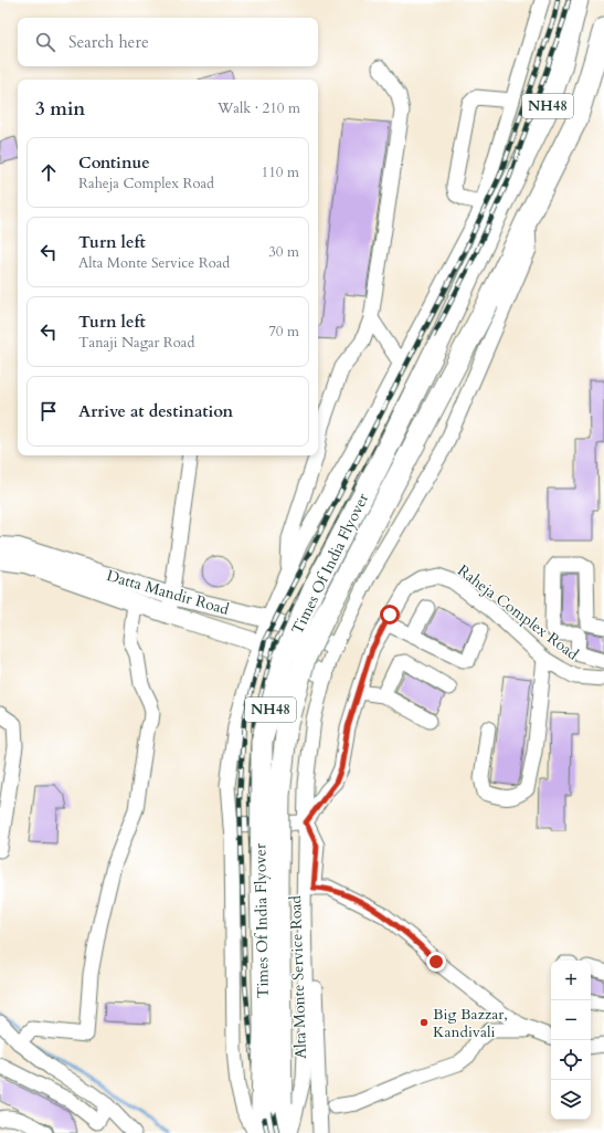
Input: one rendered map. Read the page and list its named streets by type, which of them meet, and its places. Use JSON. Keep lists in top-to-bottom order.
{
  "streets": {
    "highway": ["NH48", "Times Of India Flyover"],
    "main road": ["Datta Mandir Road"],
    "street": ["Raheja Complex Road", "Alta Monte Service Road"]
  },
  "crossings": [
    ["NH48", "Times Of India Flyover"],
    ["Raheja Complex Road", "Alta Monte Service Road"]
  ],
  "places": ["Big Bazzar, Kandivali"],
  "page": {
    "search": "Search here",
    "heading": ["3 min", "Walk · 210 m"],
    "list": [
      ["Continue", "Raheja Complex Road", "110 m"],
      ["Turn left", "Alta Monte Service Road", "30 m"],
      ["Turn left", "Tanaji Nagar Road", "70 m"],
      "Arrive at destination"
    ],
    "map_buttons": ["+", "−"]
  }
}
